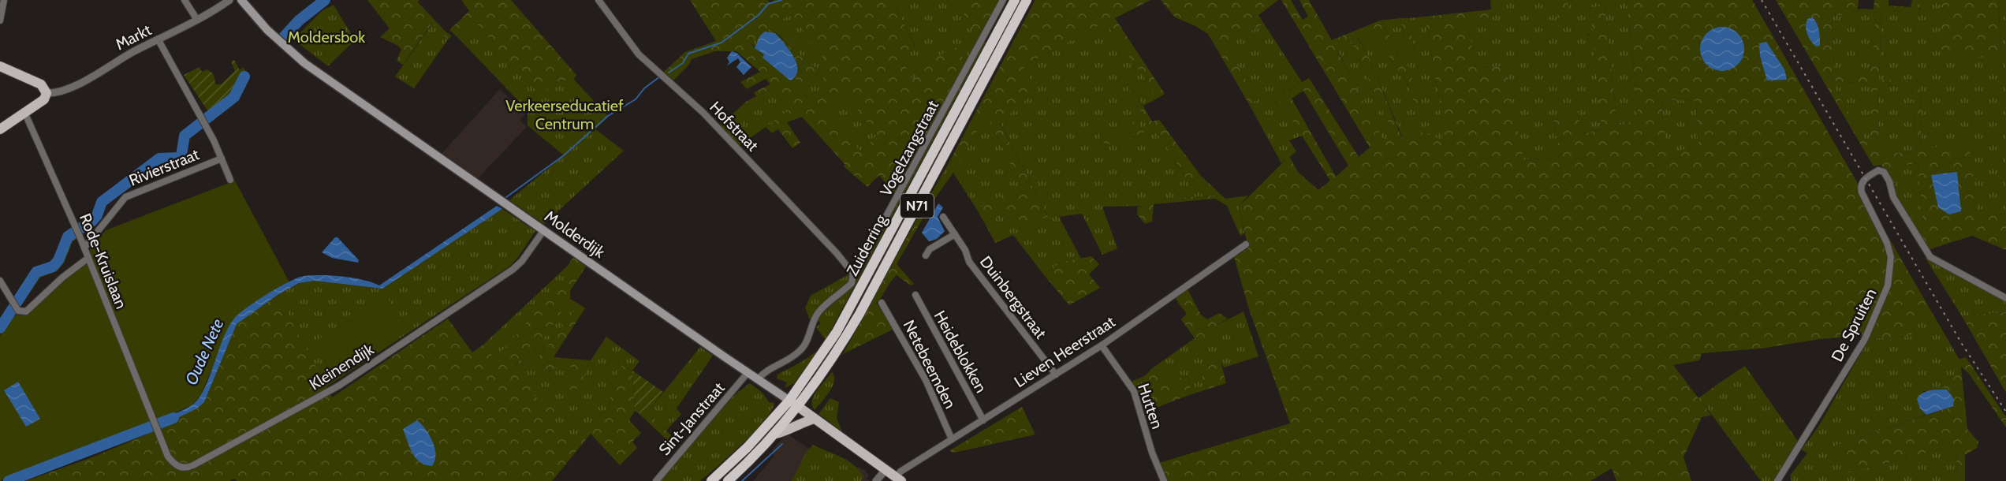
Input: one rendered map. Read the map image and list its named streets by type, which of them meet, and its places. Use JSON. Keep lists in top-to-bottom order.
{
  "streets": {
    "highway": ["N71", "Zuiderring"],
    "main road": ["Molderdijk"],
    "street": [
      "Markt",
      "Hofstraat",
      "Vogelzangstraat",
      "Rivierstraat",
      "Rode-Kruislaan",
      "Duinbergstraat",
      "De Spruiten",
      "Heideblokken",
      "Lieven Heerstraat",
      "Netebeemden",
      "Kleinendijk",
      "Hutten",
      "Sint-Janstraat"
    ]
  },
  "crossings": [
    ["Markt", "Rivierstraat"],
    ["Hofstraat", "Vogelzangstraat"],
    ["Vogelzangstraat", "Molderdijk"],
    ["Rivierstraat", "Rode-Kruislaan"],
    ["Molderdijk", "Zuiderring"],
    ["Molderdijk", "Lieven Heerstraat"],
    ["Molderdijk", "Kleinendijk"],
    ["Molderdijk", "Sint-Janstraat"],
    ["Rode-Kruislaan", "Kleinendijk"],
    ["Duinbergstraat", "Lieven Heerstraat"],
    ["Heideblokken", "Lieven Heerstraat"],
    ["Lieven Heerstraat", "Netebeemden"],
    ["Lieven Heerstraat", "Hutten"]
  ],
  "water": ["Oude Nete"],
  "parks": ["Moldersbok", "Verkeerseducatief Centrum"]
}
